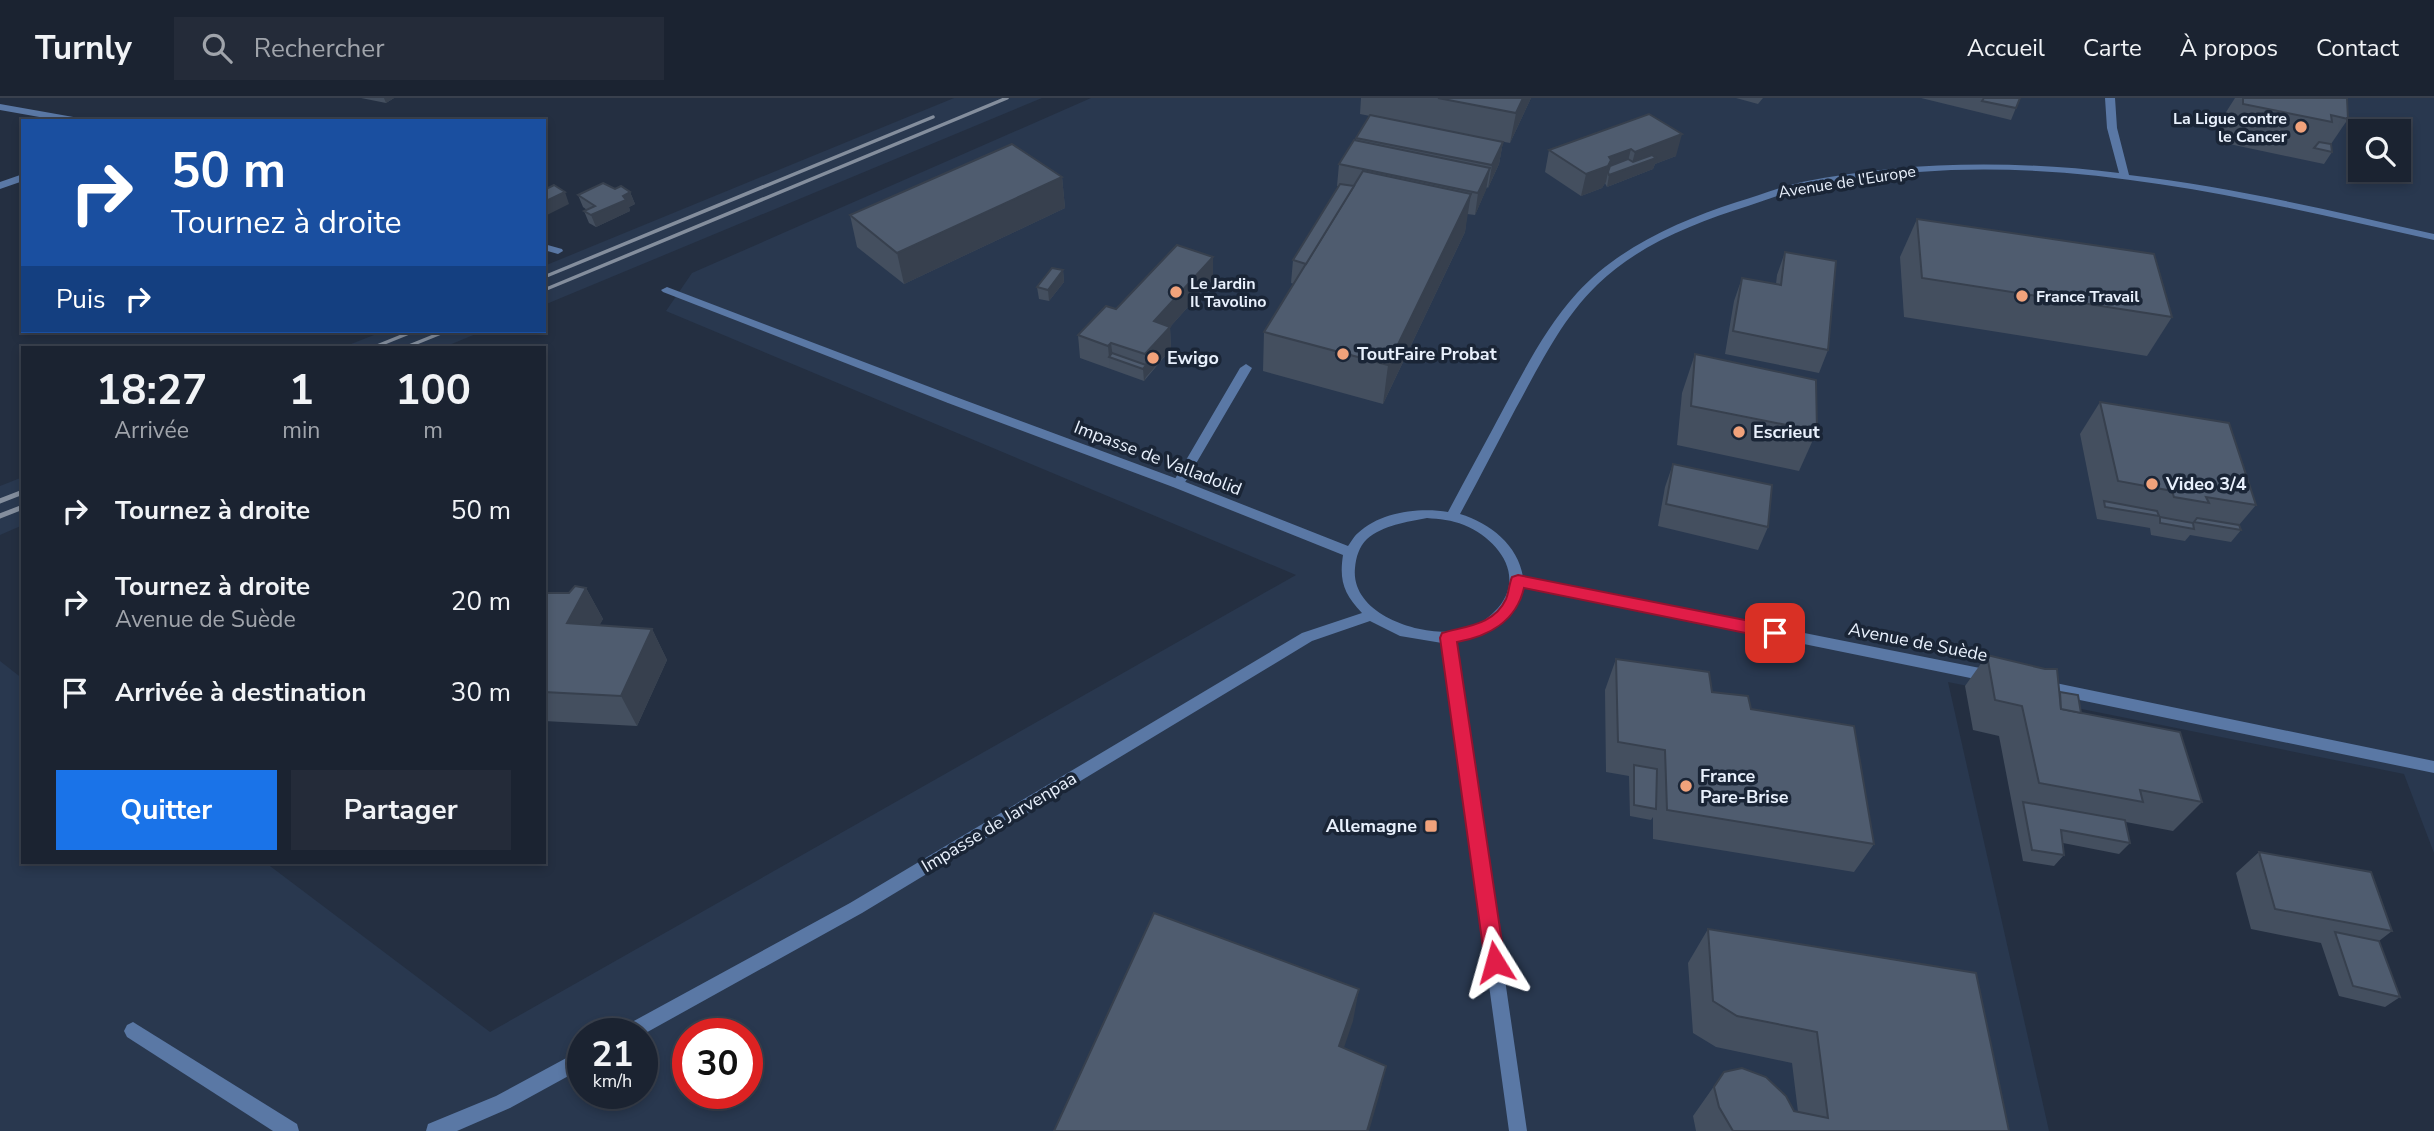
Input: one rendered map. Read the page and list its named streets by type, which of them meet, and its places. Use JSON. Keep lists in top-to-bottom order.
{
  "streets": {
    "street": [
      "Avenue de l'Europe",
      "Impasse de Valladolid",
      "Avenue de Suède",
      "Impasse de Jarvenpaa"
    ]
  },
  "crossings": [
    ["Avenue de l'Europe", "Impasse de Valladolid"],
    ["Avenue de l'Europe", "Avenue de Suède"],
    ["Avenue de l'Europe", "Impasse de Jarvenpaa"],
    ["Impasse de Valladolid", "Avenue de Suède"],
    ["Impasse de Valladolid", "Impasse de Jarvenpaa"],
    ["Avenue de Suède", "Impasse de Jarvenpaa"]
  ],
  "places": {
    "other": [
      "La Ligue contre le Cancer",
      "Le Jardin Il Tavolino",
      "France Travail",
      "ToutFaire Probat",
      "Ewigo",
      "Escrieut",
      "Video 3/4",
      "France Pare-Brise"
    ],
    "transit": ["Allemagne"]
  },
  "page": {
    "header": "Turnly",
    "search": "Rechercher",
    "nav": [
      "Accueil",
      "Carte",
      "À propos",
      "Contact"
    ],
    "turn": ["50 m", "Tournez à droite"],
    "then": "Puis",
    "eta": [
      "18:27",
      "Arrivée",
      "1",
      "min",
      "100",
      "m"
    ],
    "list": [
      {
        "name": "Tournez à droite",
        "value": "50 m"
      },
      {
        "name": "Tournez à droite",
        "note": "Avenue de Suède",
        "value": "20 m"
      },
      {
        "name": "Arrivée à destination",
        "value": "30 m"
      }
    ],
    "buttons": ["Quitter", "Partager"],
    "speed": "21 km/h",
    "limit": "30"
  }
}
